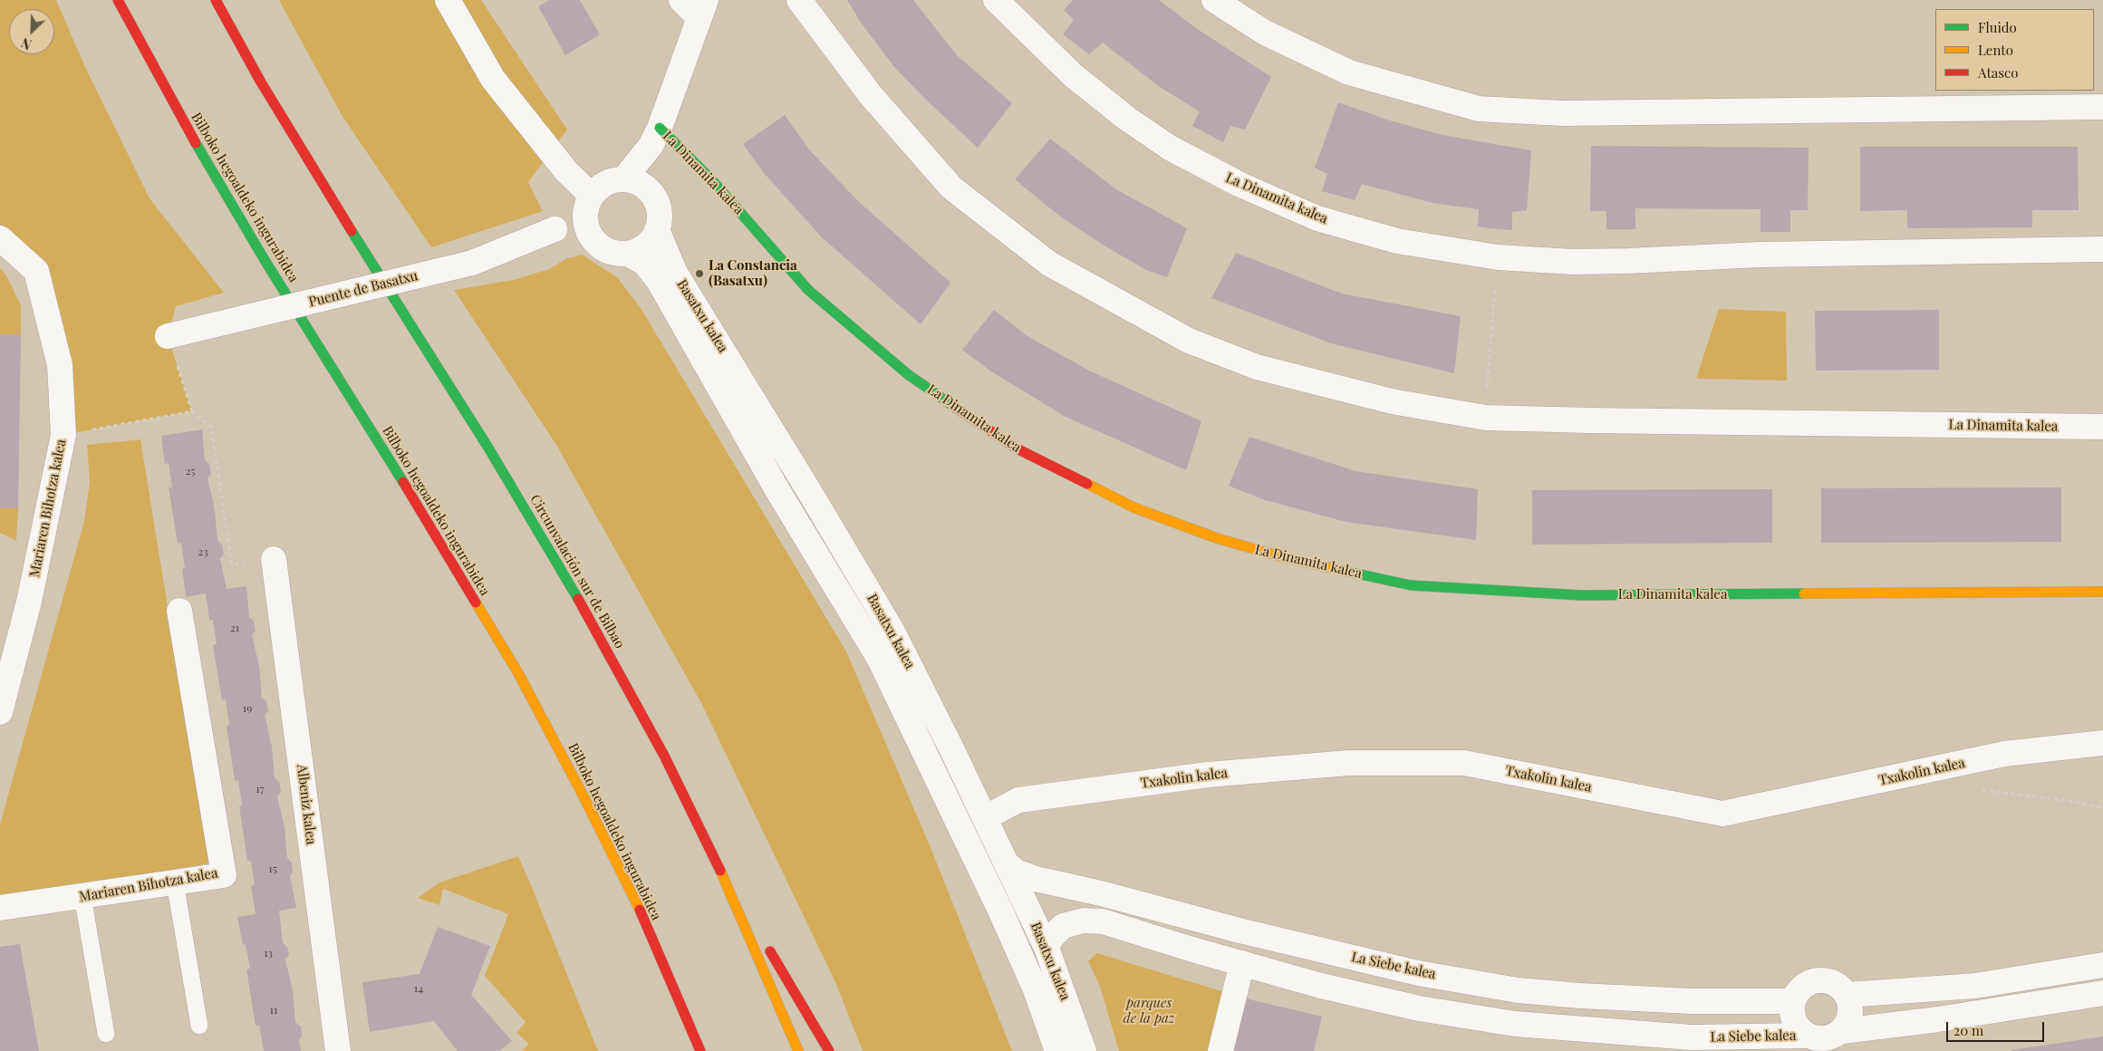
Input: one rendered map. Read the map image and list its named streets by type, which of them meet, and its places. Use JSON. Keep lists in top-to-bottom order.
{
  "streets": {
    "main road": ["La Dinamita kalea", "Bilboko hegoaldeko ingurabidea", "Circunvalación sur de Bilbao"],
    "street": [
      "Puente de Basatxu",
      "Basatxu kalea",
      "Mariaren Bihotza kalea",
      "Txakolin kalea",
      "Albeniz kalea",
      "La Siebe kalea"
    ]
  },
  "crossings": [
    ["Puente de Basatxu", "Basatxu kalea"],
    ["Basatxu kalea", "La Siebe kalea"]
  ],
  "parks": ["parques de la paz"],
  "places": ["La Constancia (Basatxu)"],
  "house_numbers": [
    "25",
    "23",
    "21",
    "19",
    "17",
    "15",
    "13",
    "14",
    "11"
  ],
  "legend": ["Fluido", "Lento", "Atasco"],
  "scale_bar": "20 m",
  "north": "bottom left"
}
